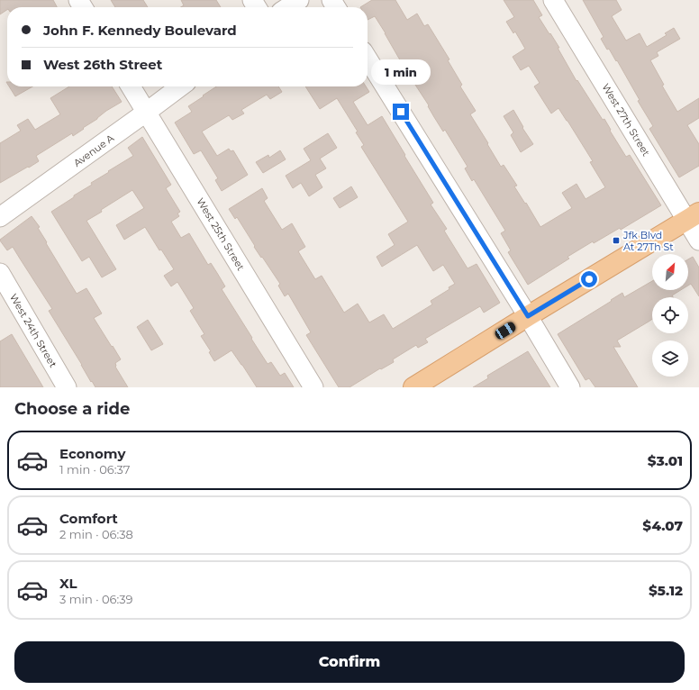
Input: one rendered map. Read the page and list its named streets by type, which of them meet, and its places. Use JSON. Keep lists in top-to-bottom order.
{
  "streets": {
    "street": [
      "West 27th Street",
      "Avenue A",
      "West 25th Street",
      "West 24th Street"
    ]
  },
  "crossings": [
    ["Avenue A", "West 25th Street"]
  ],
  "places": {
    "transit": ["Jfk Blvd At 27Th St"]
  },
  "north": "top right",
  "page": {
    "banner": ["John F. Kennedy Boulevard", "West 26th Street"],
    "bubble": "1 min",
    "heading": "Choose a ride",
    "list": [
      {
        "name": "Economy",
        "note": "1 min · 06:37",
        "value": "$3.01"
      },
      {
        "name": "Comfort",
        "note": "2 min · 06:38",
        "value": "$4.07"
      },
      {
        "name": "XL",
        "note": "3 min · 06:39",
        "value": "$5.12"
      }
    ],
    "buttons": "Confirm"
  }
}
